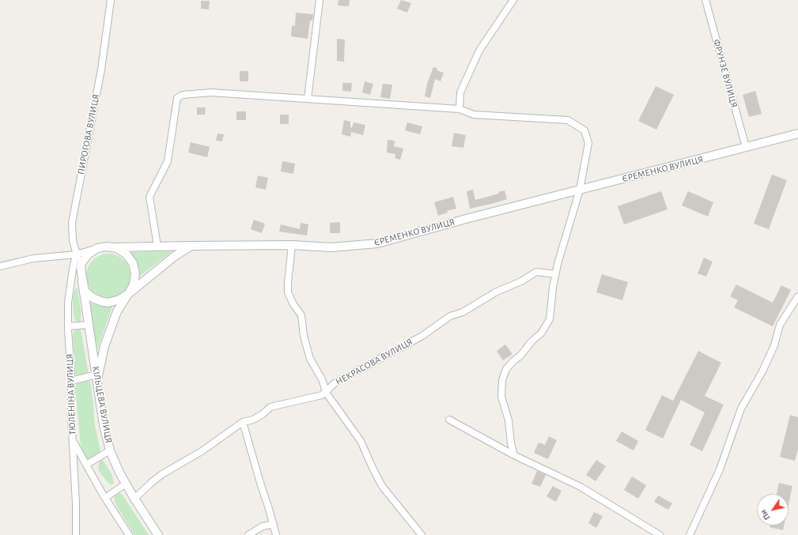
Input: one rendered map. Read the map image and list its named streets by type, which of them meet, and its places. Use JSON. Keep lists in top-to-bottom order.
{
  "streets": {
    "street": [
      "ФРУНЗЕ ВУЛИЦЯ",
      "ПИРОГОВА ВУЛИЦЯ",
      "ЄРЕМЕНКО ВУЛИЦЯ",
      "НЕКРАСОВА ВУЛИЦЯ",
      "ТЮЛЕНІНА ВУЛИЦЯ",
      "КІЛЬЦЕВА ВУЛИЦЯ"
    ]
  },
  "crossings": [
    ["ФРУНЗЕ ВУЛИЦЯ", "ЄРЕМЕНКО ВУЛИЦЯ"],
    ["ПИРОГОВА ВУЛИЦЯ", "ЄРЕМЕНКО ВУЛИЦЯ"],
    ["ПИРОГОВА ВУЛИЦЯ", "ТЮЛЕНІНА ВУЛИЦЯ"],
    ["ПИРОГОВА ВУЛИЦЯ", "КІЛЬЦЕВА ВУЛИЦЯ"],
    ["ЄРЕМЕНКО ВУЛИЦЯ", "КІЛЬЦЕВА ВУЛИЦЯ"],
    ["НЕКРАСОВА ВУЛИЦЯ", "КІЛЬЦЕВА ВУЛИЦЯ"]
  ],
  "north": "bottom left"
}
